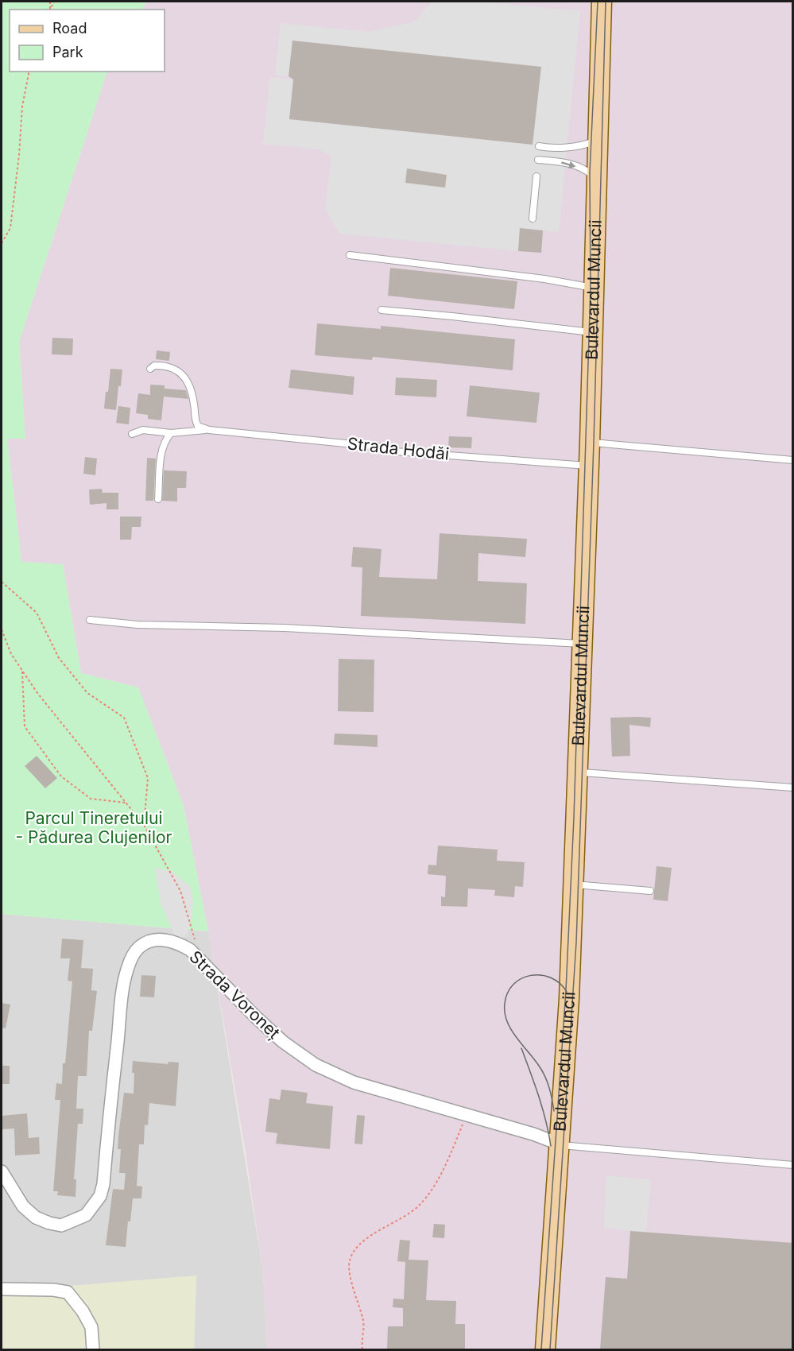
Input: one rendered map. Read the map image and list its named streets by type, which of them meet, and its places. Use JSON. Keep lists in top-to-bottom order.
{
  "streets": {
    "main road": ["Bulevardul Muncii"],
    "street": ["Strada Voroneț"],
    "lane": ["Strada Hodăi"]
  },
  "crossings": [
    ["Bulevardul Muncii", "Strada Hodăi"],
    ["Bulevardul Muncii", "Strada Voroneț"]
  ],
  "parks": ["Parcul Tineretului - Pădurea Clujenilor"],
  "legend": ["Road", "Park"]
}
